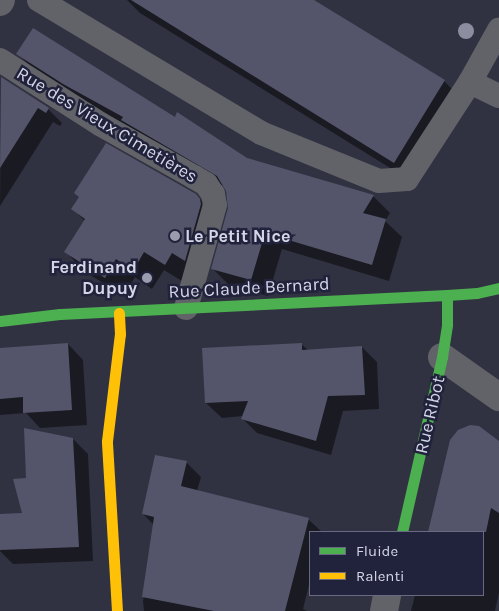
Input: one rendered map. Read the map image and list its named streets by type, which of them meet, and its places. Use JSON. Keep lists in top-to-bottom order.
{
  "streets": {
    "street": ["Rue Claude Bernard", "Rue Ribot"],
    "lane": ["Rue des Vieux Cimetières"]
  },
  "crossings": [
    ["Rue des Vieux Cimetières", "Rue Claude Bernard"],
    ["Rue Claude Bernard", "Rue Ribot"]
  ],
  "places": ["Le Petit Nice", "Ferdinand Dupuy"],
  "legend": ["Fluide", "Ralenti"]
}
